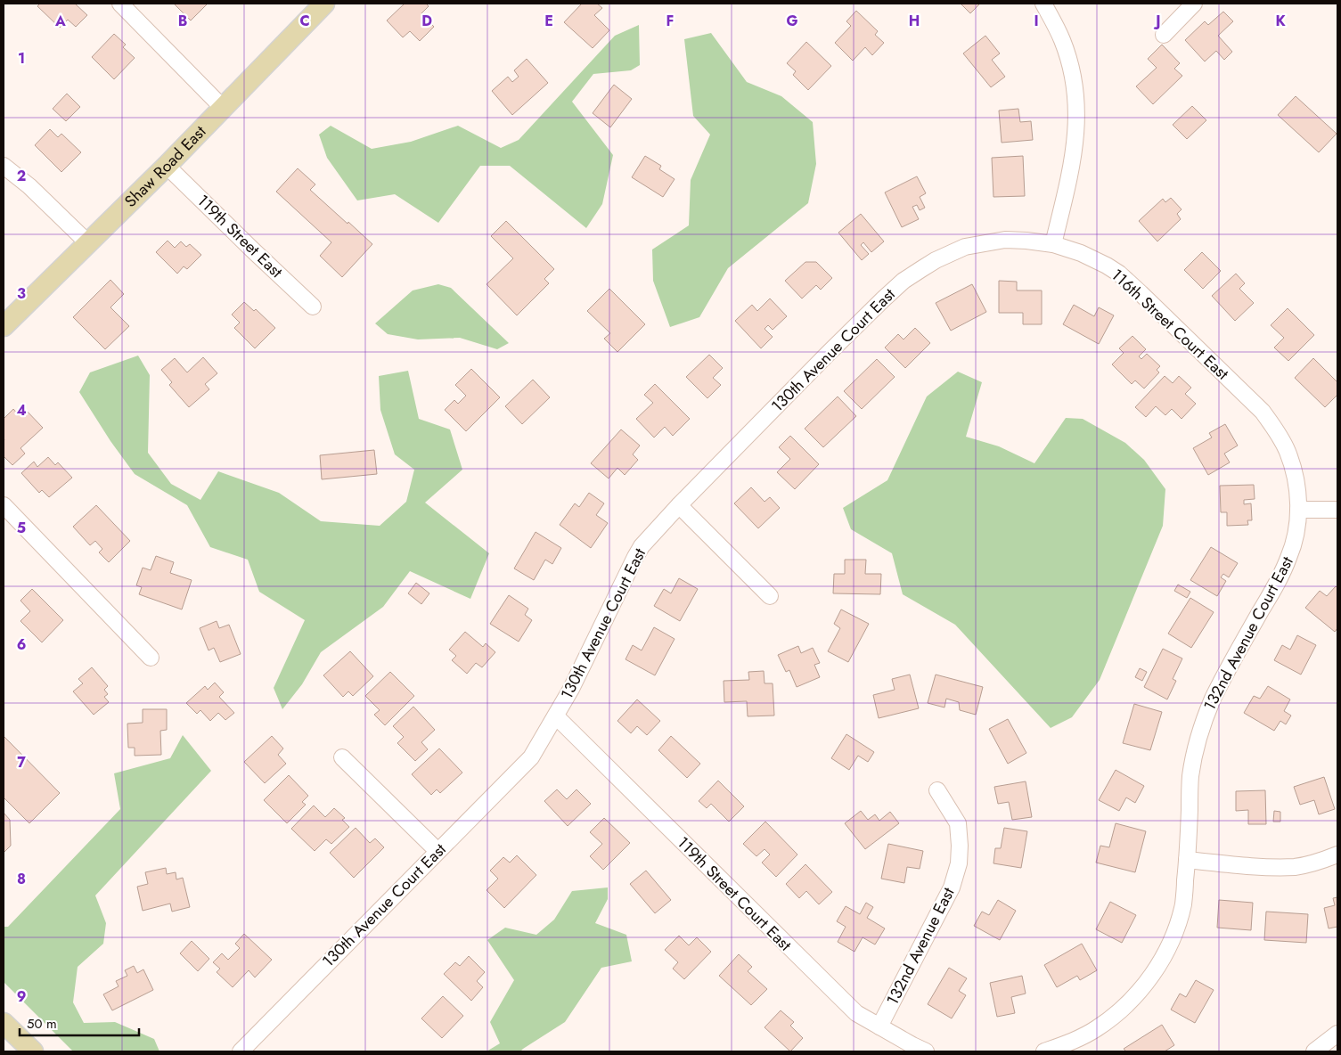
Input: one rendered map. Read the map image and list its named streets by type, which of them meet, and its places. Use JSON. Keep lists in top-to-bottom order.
{
  "streets": {
    "main road": ["Shaw Road East"],
    "street": [
      "119th Street East",
      "116th Street Court East",
      "130th Avenue Court East",
      "132nd Avenue Court East",
      "119th Street Court East",
      "132nd Avenue East"
    ]
  },
  "crossings": [
    ["Shaw Road East", "119th Street East"],
    ["116th Street Court East", "130th Avenue Court East"],
    ["116th Street Court East", "132nd Avenue Court East"],
    ["130th Avenue Court East", "119th Street Court East"],
    ["119th Street Court East", "132nd Avenue East"]
  ],
  "scale_bar": "50 m",
  "grid": {
    "columns": [
      "A",
      "B",
      "C",
      "D",
      "E",
      "F",
      "G",
      "H",
      "I",
      "J",
      "K"
    ],
    "rows": [
      "1",
      "2",
      "3",
      "4",
      "5",
      "6",
      "7",
      "8",
      "9"
    ]
  }
}
